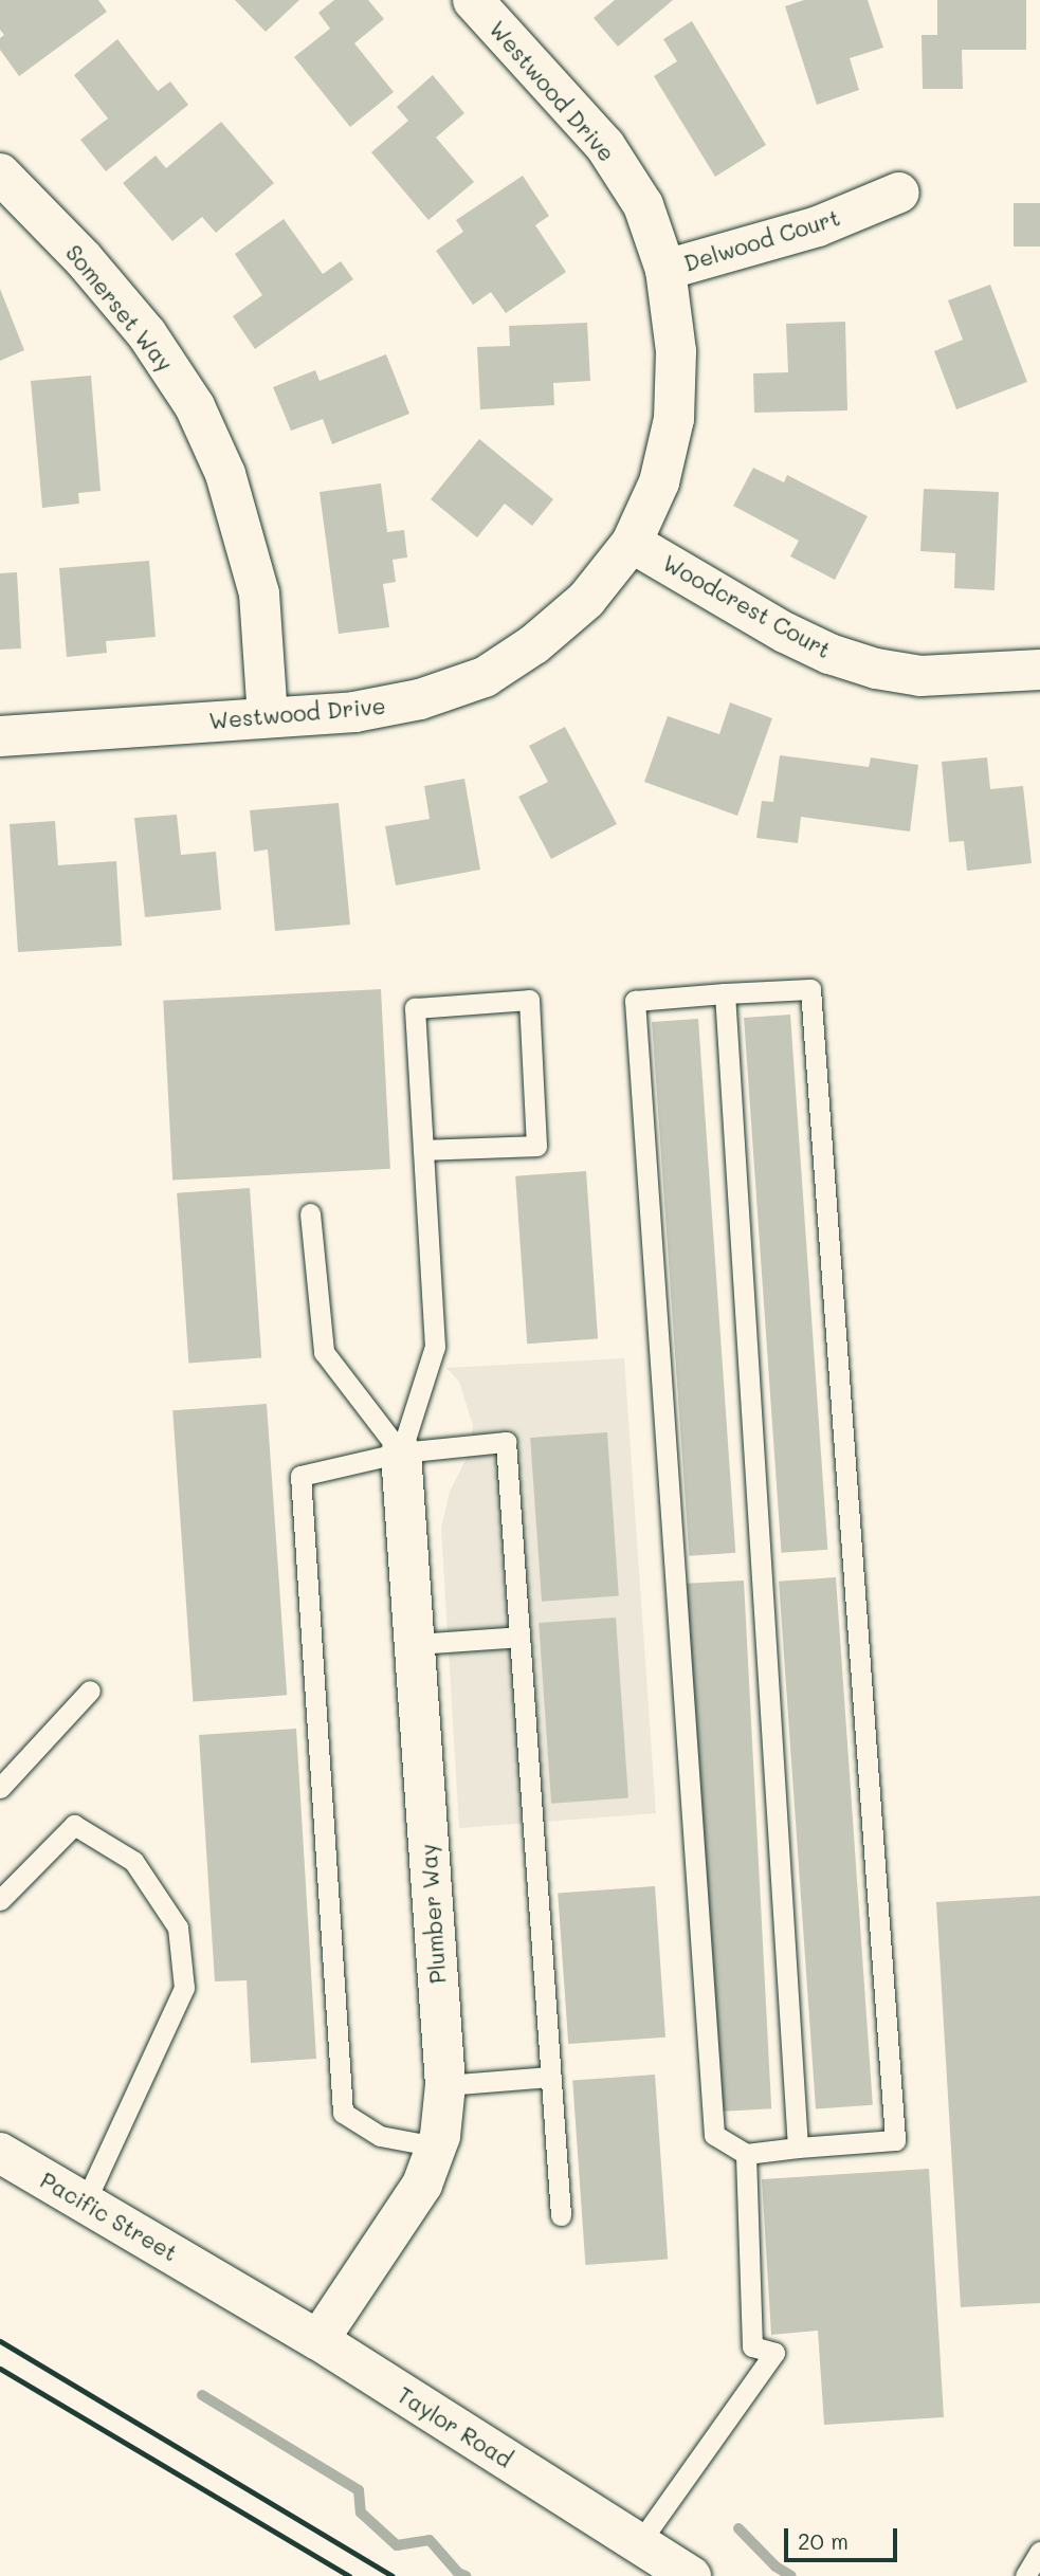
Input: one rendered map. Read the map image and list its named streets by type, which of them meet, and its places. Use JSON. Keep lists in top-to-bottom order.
{
  "streets": {
    "street": [
      "Westwood Drive",
      "Delwood Court",
      "Somerset Way",
      "Woodcrest Court",
      "Plumber Way",
      "Pacific Street",
      "Taylor Road"
    ]
  },
  "crossings": [
    ["Westwood Drive", "Delwood Court"],
    ["Westwood Drive", "Somerset Way"],
    ["Westwood Drive", "Woodcrest Court"],
    ["Plumber Way", "Taylor Road"],
    ["Pacific Street", "Taylor Road"]
  ],
  "scale_bar": "20 m"
}
